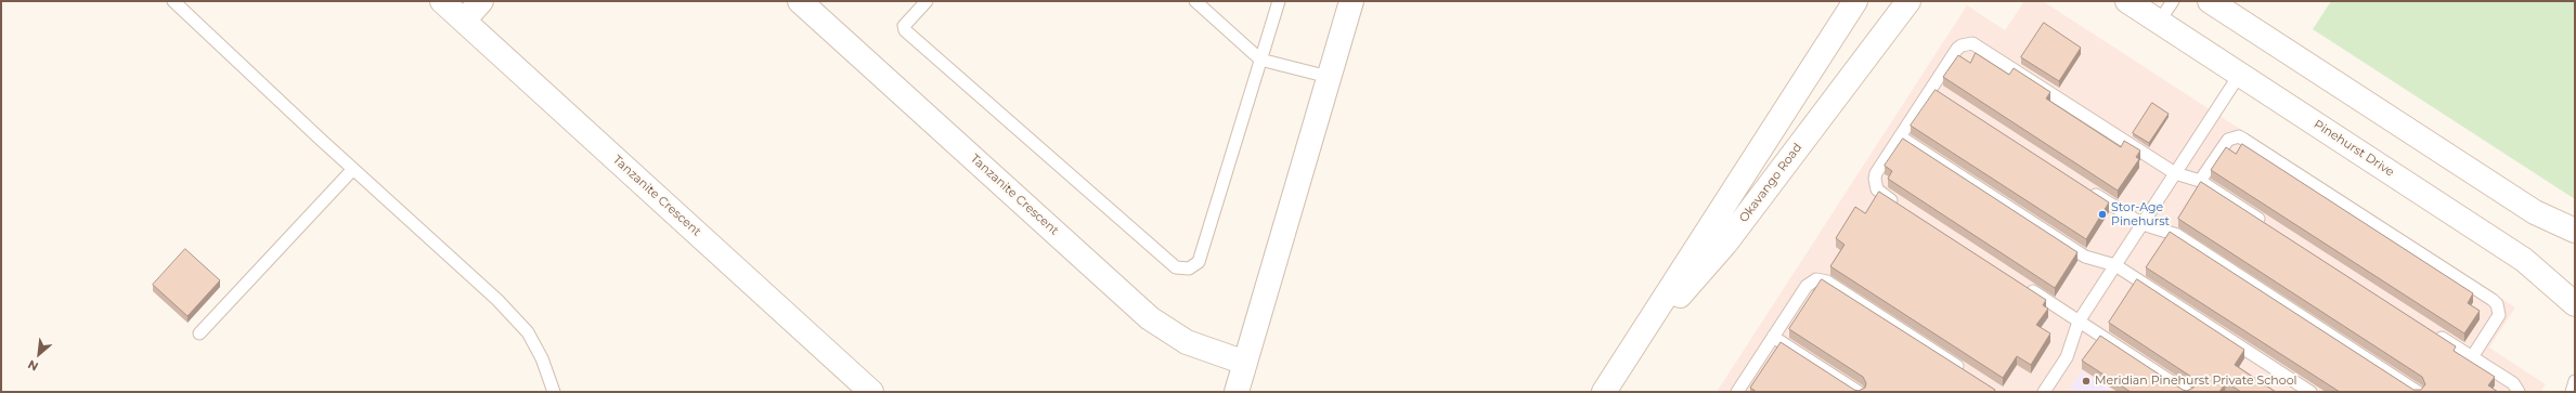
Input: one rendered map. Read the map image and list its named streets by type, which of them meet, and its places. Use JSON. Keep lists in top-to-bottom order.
{
  "streets": {
    "street": ["Pinehurst Drive", "Okavango Road", "Tanzanite Crescent"]
  },
  "places": ["Stor-Age Pinehurst", "Meridian Pinehurst Private School"],
  "north": "bottom left"
}
